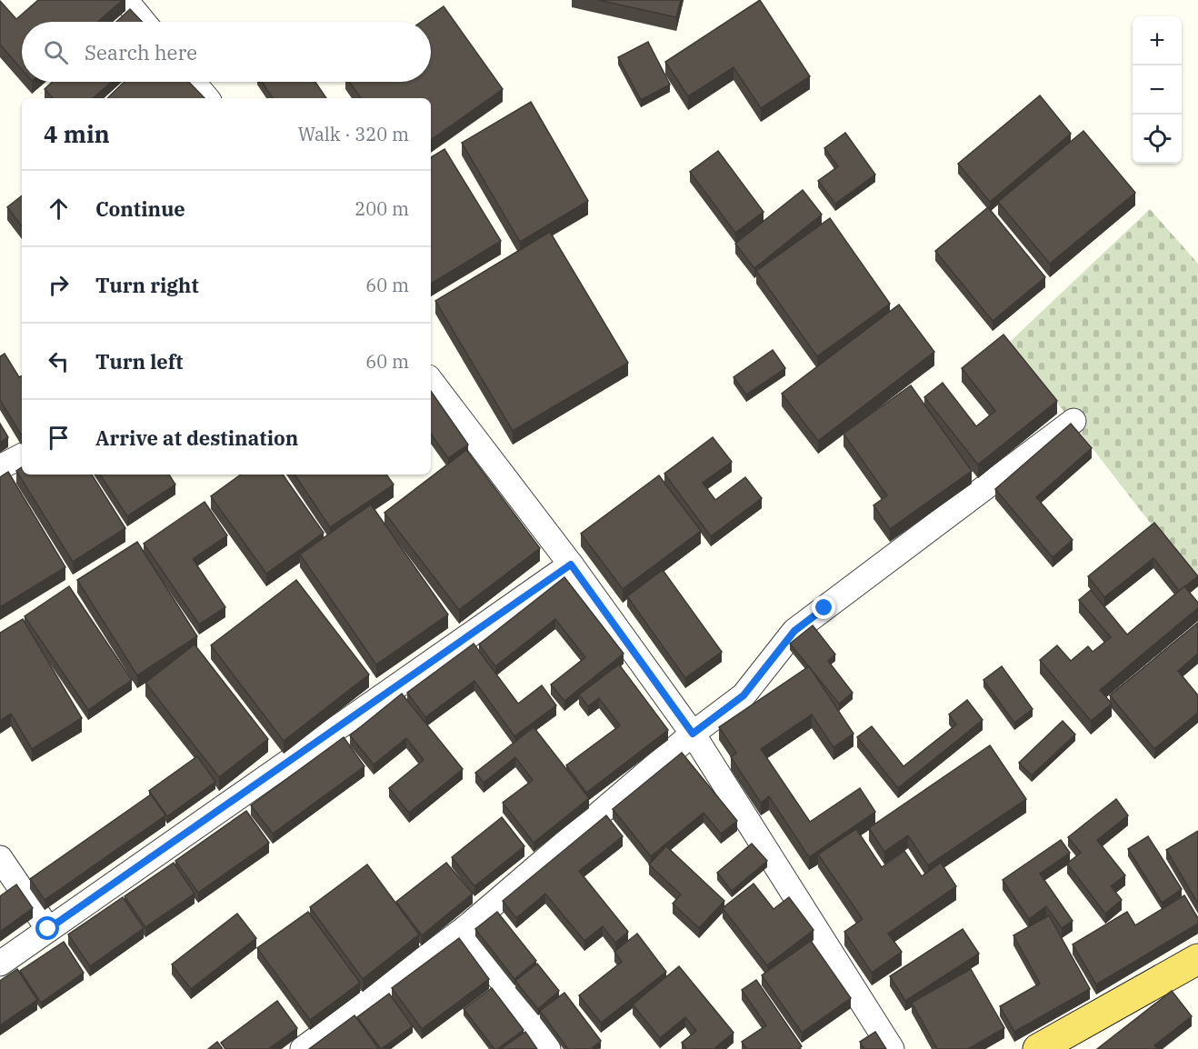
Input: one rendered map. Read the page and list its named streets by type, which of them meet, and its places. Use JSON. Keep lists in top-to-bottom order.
{
  "page": {
    "map_buttons": ["+", "−"],
    "search": "Search here",
    "heading": ["4 min", "Walk · 320 m"],
    "list": [
      ["Continue", "200 m"],
      ["Turn right", "60 m"],
      ["Turn left", "60 m"],
      "Arrive at destination"
    ]
  }
}
